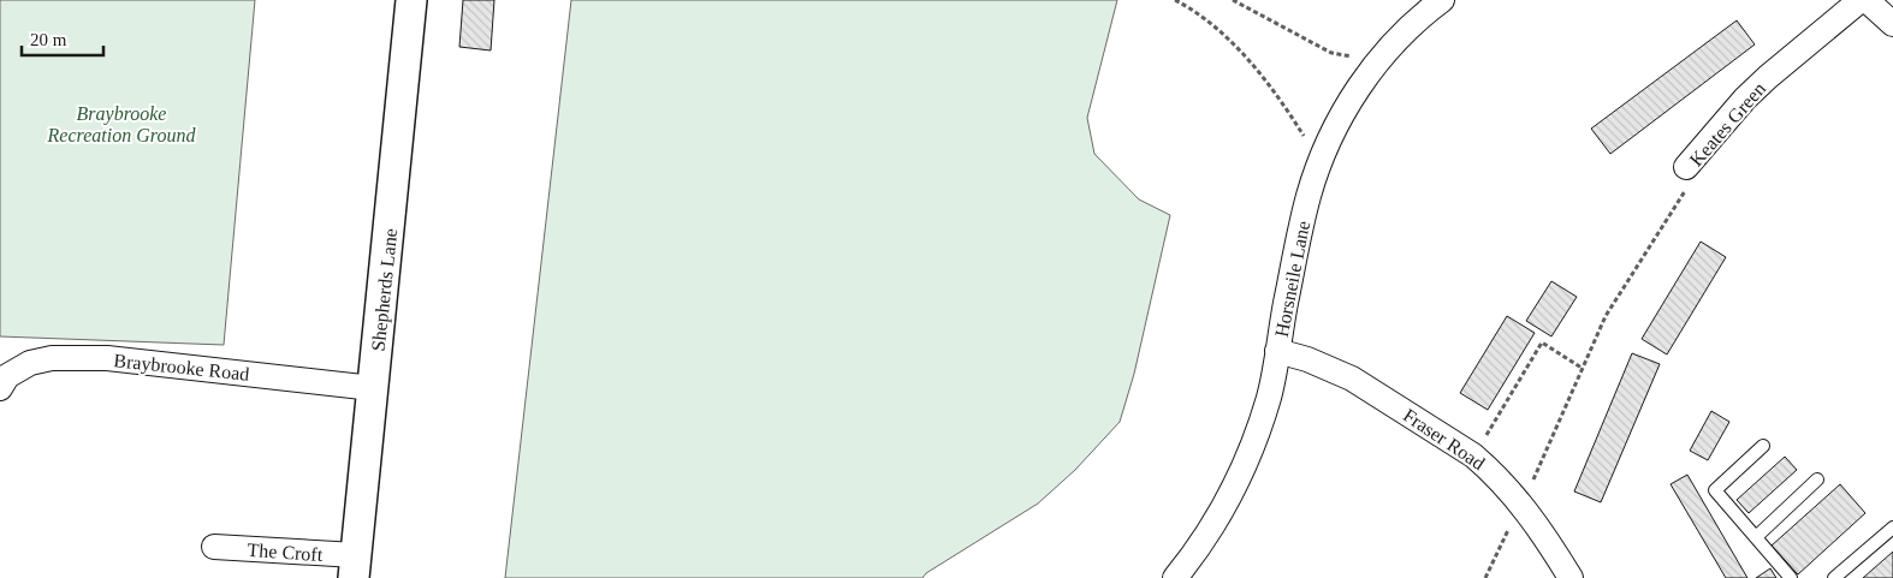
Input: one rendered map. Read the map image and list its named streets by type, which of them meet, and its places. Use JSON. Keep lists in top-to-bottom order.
{
  "streets": {
    "street": [
      "Keates Green",
      "Horsneile Lane",
      "Shepherds Lane",
      "Braybrooke Road",
      "Fraser Road",
      "The Croft"
    ]
  },
  "crossings": [
    ["Horsneile Lane", "Fraser Road"],
    ["Shepherds Lane", "Braybrooke Road"],
    ["Shepherds Lane", "The Croft"]
  ],
  "parks": ["Braybrooke Recreation Ground"],
  "scale_bar": "20 m"
}
